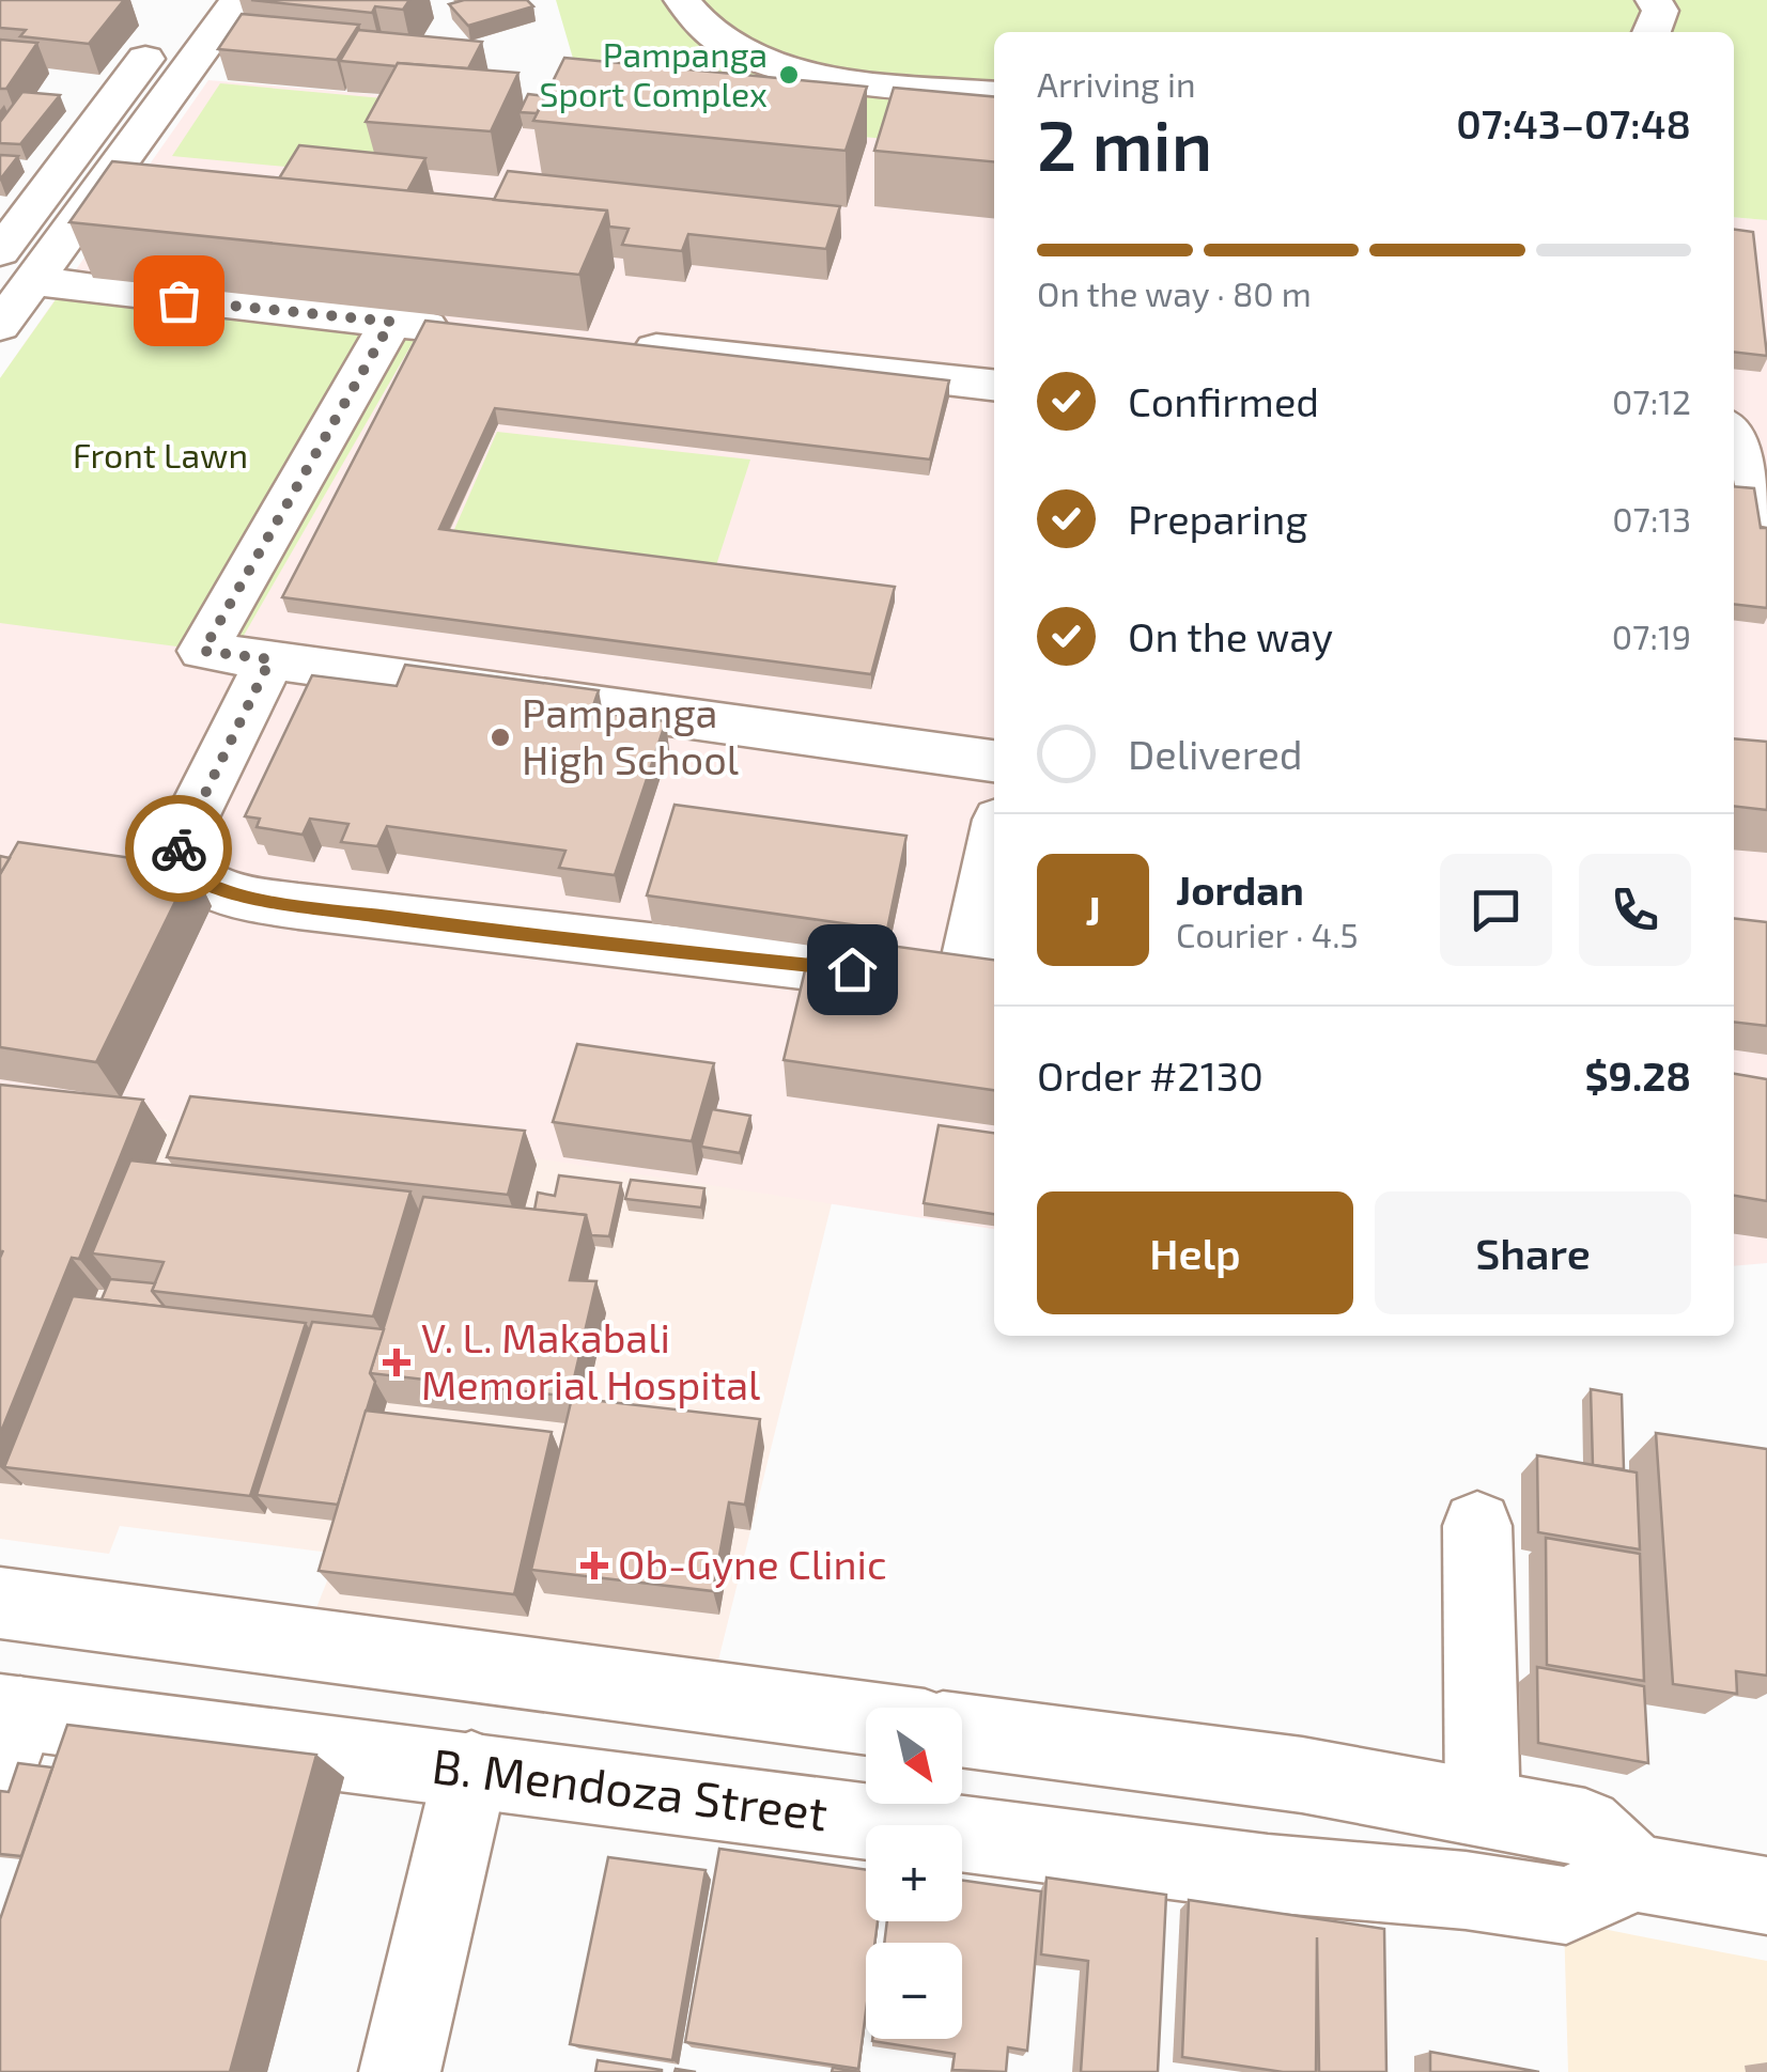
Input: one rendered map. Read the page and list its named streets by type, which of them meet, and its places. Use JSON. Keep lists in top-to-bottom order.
{
  "streets": {
    "main road": ["B. Mendoza Street"]
  },
  "parks": ["Front Lawn"],
  "places": {
    "other": ["Pampanga Sport Complex", "Pampanga High School"],
    "health": ["V. L. Makabali Memorial Hospital", "Ob-Gyne Clinic"]
  },
  "north": "bottom right",
  "page": {
    "heading": ["2 min", "Arriving in", "07:43–07:48"],
    "panel": [
      "Jordan",
      "Courier · 4.5",
      "Order #2130",
      "$9.28"
    ],
    "bar": "On the way · 80 m",
    "list": [
      ["Confirmed", "07:12"],
      ["Preparing", "07:13"],
      ["On the way", "07:19"],
      "Delivered"
    ],
    "round": "J",
    "buttons": ["Help", "Share"],
    "map_buttons": ["+", "−"]
  }
}
